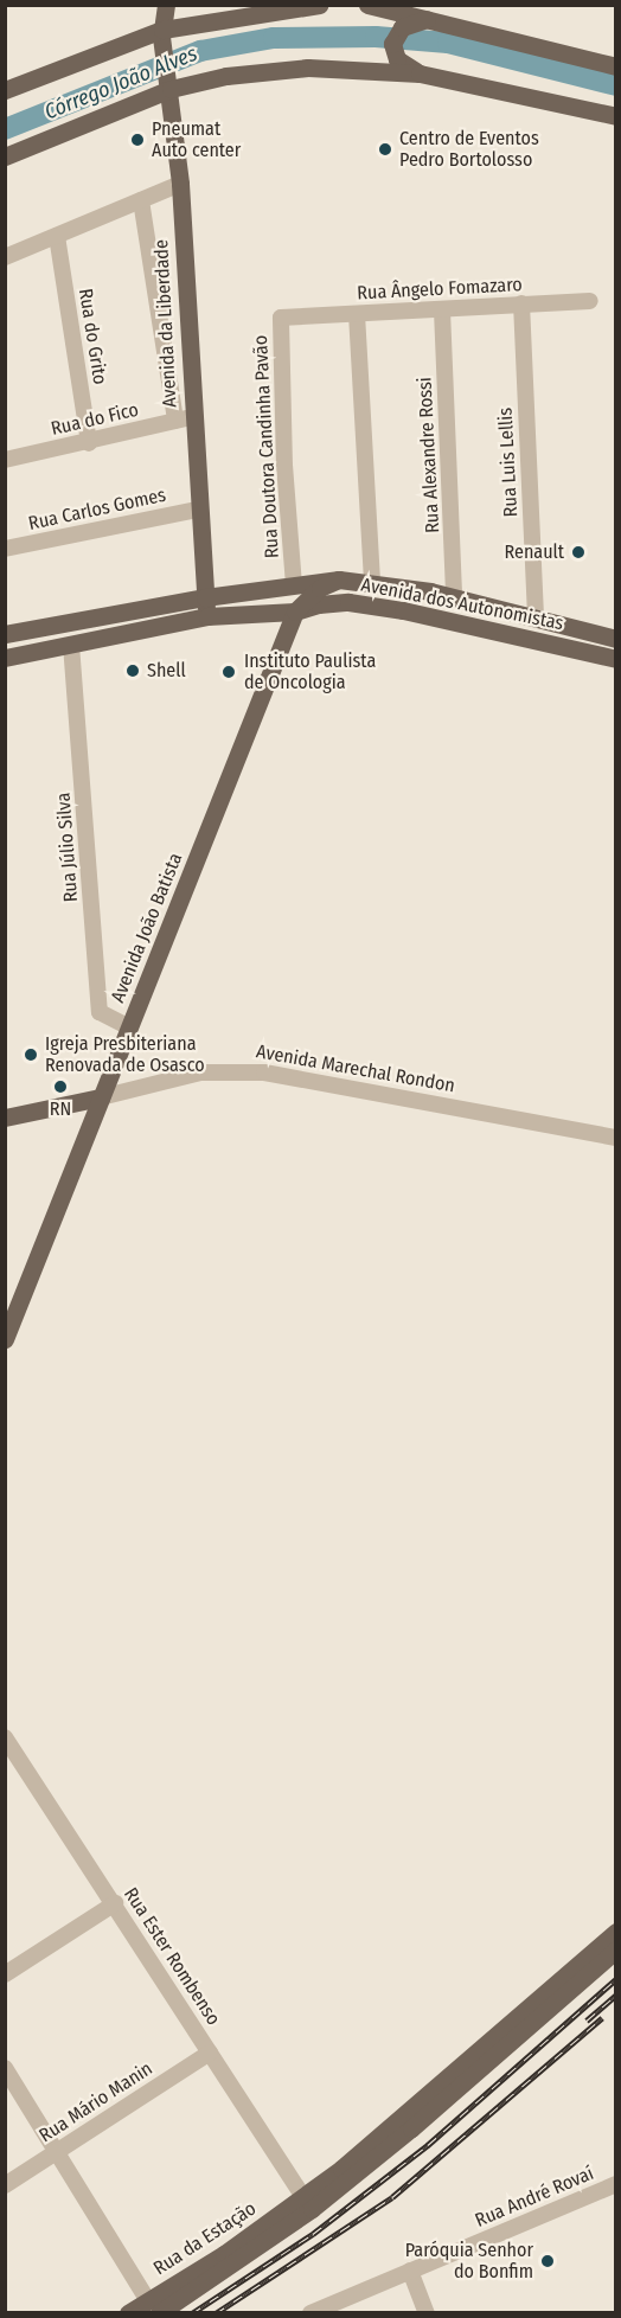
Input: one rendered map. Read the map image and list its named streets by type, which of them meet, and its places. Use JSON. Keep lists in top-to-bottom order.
{
  "streets": {
    "main road": [
      "Avenida da Liberdade",
      "Avenida dos Autonomistas",
      "Avenida João Batista",
      "Avenida Marechal Rondon",
      "Rua da Estação"
    ],
    "street": [
      "Rua Ângelo Fomazaro",
      "Rua do Grito",
      "Rua do Fico",
      "Rua Doutora Candinha Pavão",
      "Rua Alexandre Rossi",
      "Rua Luis Lellis",
      "Rua Carlos Gomes",
      "Rua Júlio Silva",
      "Rua Ester Rombenso",
      "Rua Mário Manin",
      "Rua André Rovaí"
    ]
  },
  "crossings": [
    ["Rua Ângelo Fomazaro", "Rua Doutora Candinha Pavão"],
    ["Rua Ângelo Fomazaro", "Rua Alexandre Rossi"],
    ["Rua Ângelo Fomazaro", "Rua Luis Lellis"],
    ["Avenida da Liberdade", "Rua do Fico"],
    ["Avenida da Liberdade", "Rua Carlos Gomes"],
    ["Avenida da Liberdade", "Avenida dos Autonomistas"],
    ["Rua do Grito", "Rua do Fico"],
    ["Rua Doutora Candinha Pavão", "Avenida dos Autonomistas"],
    ["Rua Alexandre Rossi", "Avenida dos Autonomistas"],
    ["Rua Luis Lellis", "Avenida dos Autonomistas"],
    ["Avenida dos Autonomistas", "Rua Júlio Silva"],
    ["Avenida dos Autonomistas", "Avenida João Batista"],
    ["Rua Júlio Silva", "Avenida João Batista"],
    ["Avenida João Batista", "Avenida Marechal Rondon"],
    ["Rua Ester Rombenso", "Rua Mário Manin"],
    ["Rua Ester Rombenso", "Rua da Estação"]
  ],
  "water": ["Córrego João Alves"],
  "places": [
    "Pneumat Auto center",
    "Centro de Eventos Pedro Bortolosso",
    "Renault",
    "Shell",
    "Instituto Paulista de Oncologia",
    "Igreja Presbiteriana Renovada de Osasco",
    "RN",
    "Paróquia Senhor do Bonfim"
  ]
}
